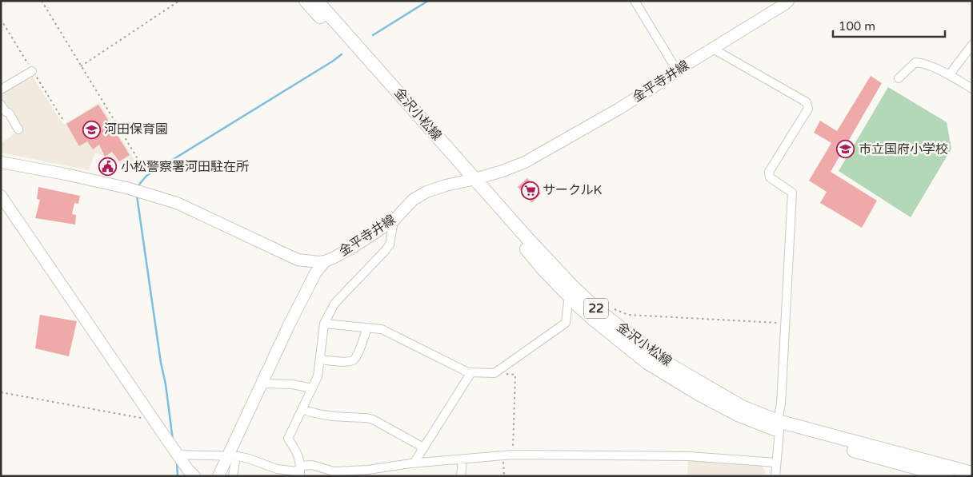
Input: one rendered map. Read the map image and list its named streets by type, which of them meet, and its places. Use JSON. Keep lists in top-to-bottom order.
{
  "streets": {
    "main road": ["金平寺井線", "金沢小松線", "22"]
  },
  "crossings": [
    ["金平寺井線", "金沢小松線"]
  ],
  "places": {
    "school or university": ["河田保育園", "市立国府小学校"],
    "public building": ["小松警察署河田駐在所"],
    "supermarket": ["サークルK"]
  },
  "scale_bar": "100 m"
}
